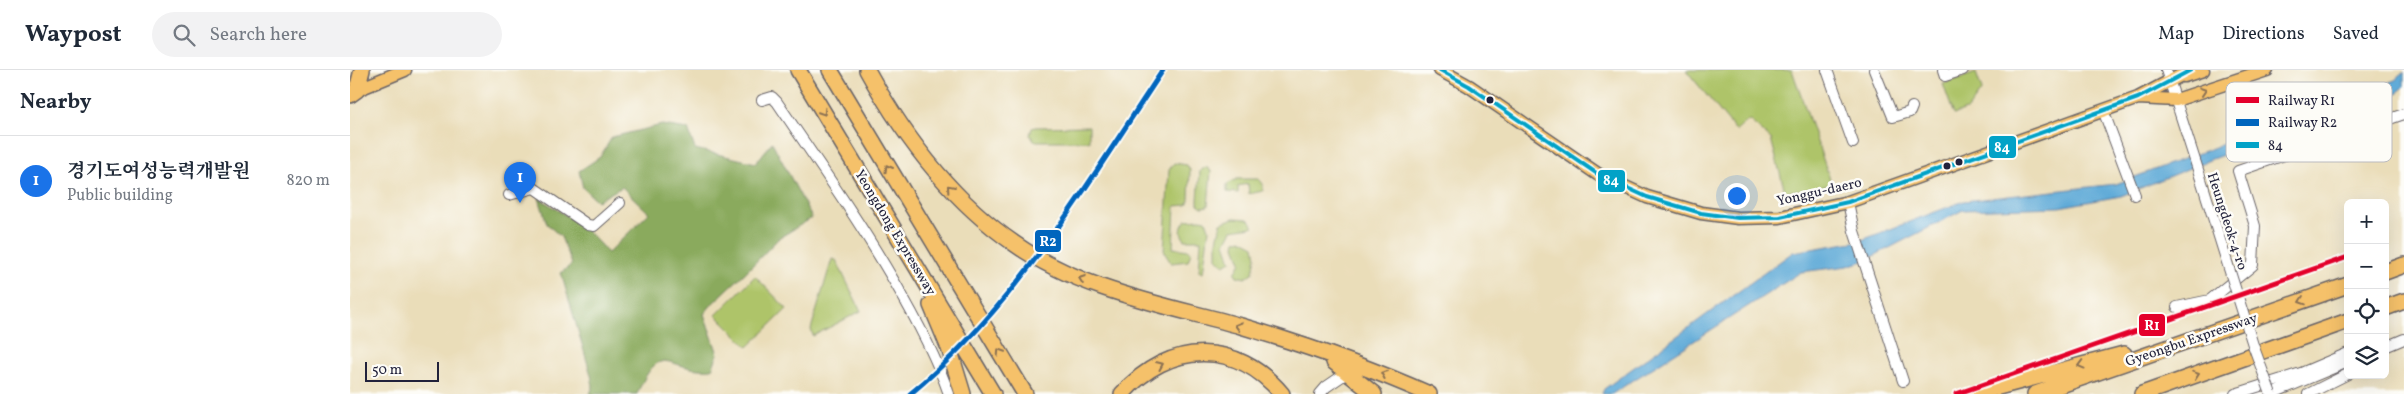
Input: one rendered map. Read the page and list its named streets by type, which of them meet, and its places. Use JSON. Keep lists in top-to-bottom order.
{
  "streets": {
    "highway": ["Yeongdong Expressway", "Gyeongbu Expressway"],
    "main road": ["Yonggu-daero"],
    "street": ["Heungdeok-4-ro"]
  },
  "crossings": [
    ["Yonggu-daero", "Heungdeok-4-ro"]
  ],
  "lines": ["rail line R2", "transit line 84", "rail line R1"],
  "legend": ["Railway R1", "Railway R2", "84"],
  "scale_bar": "50 m",
  "page": {
    "header": "Waypost",
    "search": "Search here",
    "nav": ["Map", "Directions", "Saved"],
    "heading": "Nearby",
    "list": [
      {
        "mark": "1",
        "name": "경기도여성능력개발원",
        "note": "Public building",
        "value": "820 m"
      }
    ],
    "pins": "1",
    "map_buttons": ["+", "−"],
    "scale": "50 m"
  }
}
